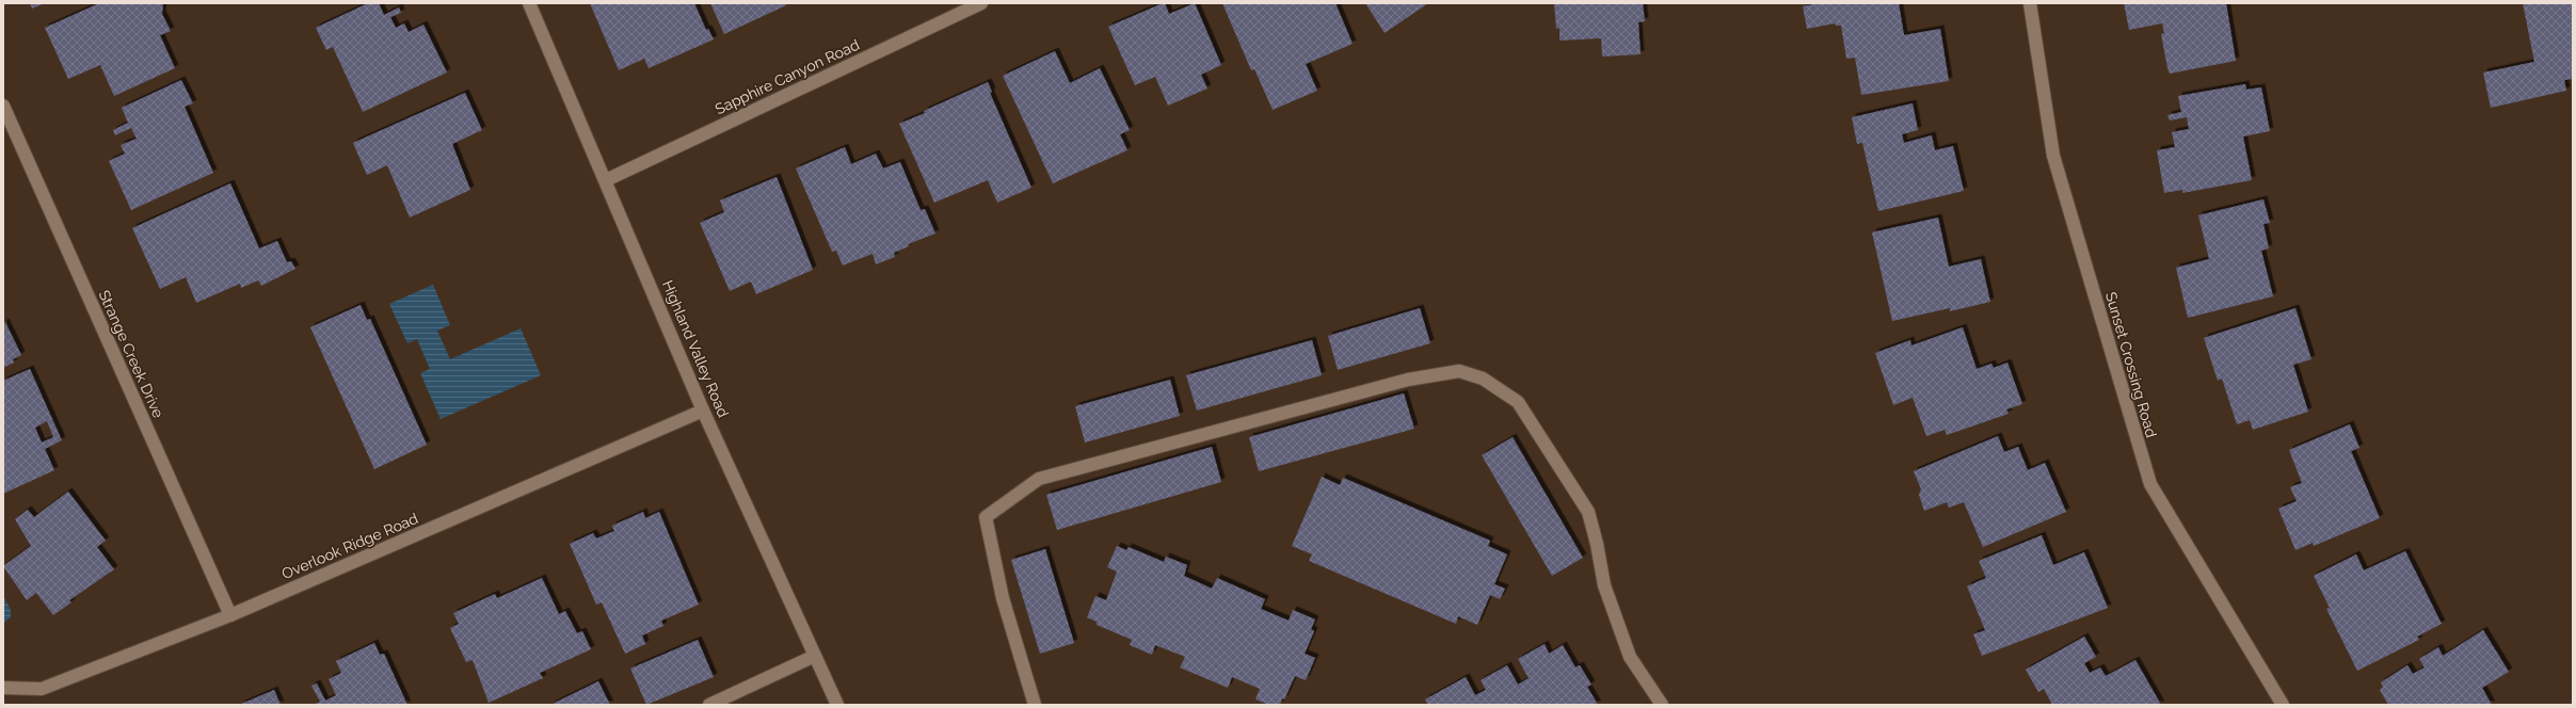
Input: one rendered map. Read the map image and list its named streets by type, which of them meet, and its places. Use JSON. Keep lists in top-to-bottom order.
{
  "streets": {
    "street": [
      "Sapphire Canyon Road",
      "Highland Valley Road",
      "Strange Creek Drive",
      "Sunset Crossing Road",
      "Overlook Ridge Road"
    ]
  },
  "crossings": [
    ["Sapphire Canyon Road", "Highland Valley Road"],
    ["Highland Valley Road", "Overlook Ridge Road"],
    ["Strange Creek Drive", "Overlook Ridge Road"]
  ]
}
